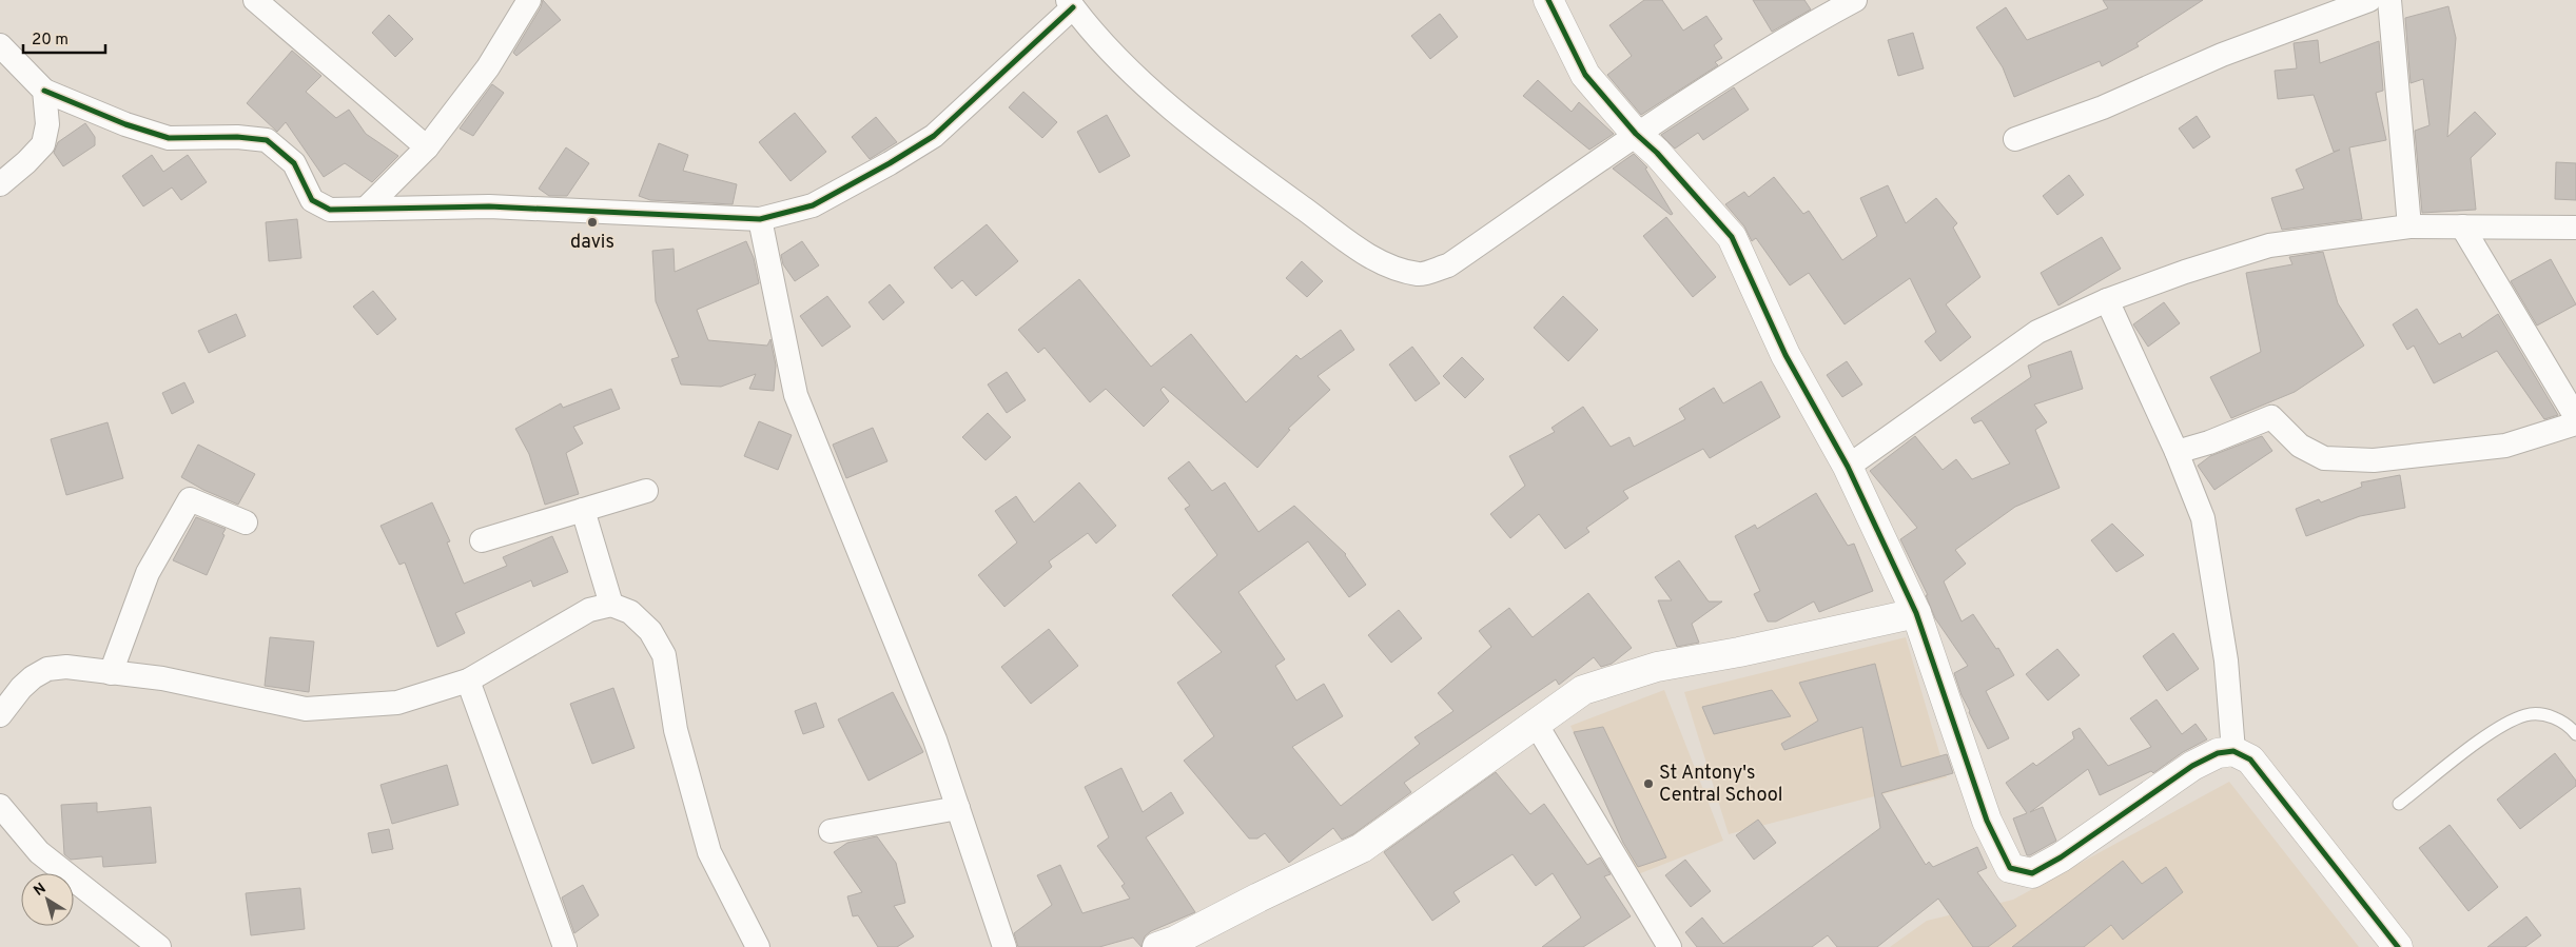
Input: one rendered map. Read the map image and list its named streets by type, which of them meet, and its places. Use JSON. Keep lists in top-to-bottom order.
{
  "places": ["davis", "St Antony's Central School"],
  "scale_bar": "20 m",
  "north": "top left"
}
